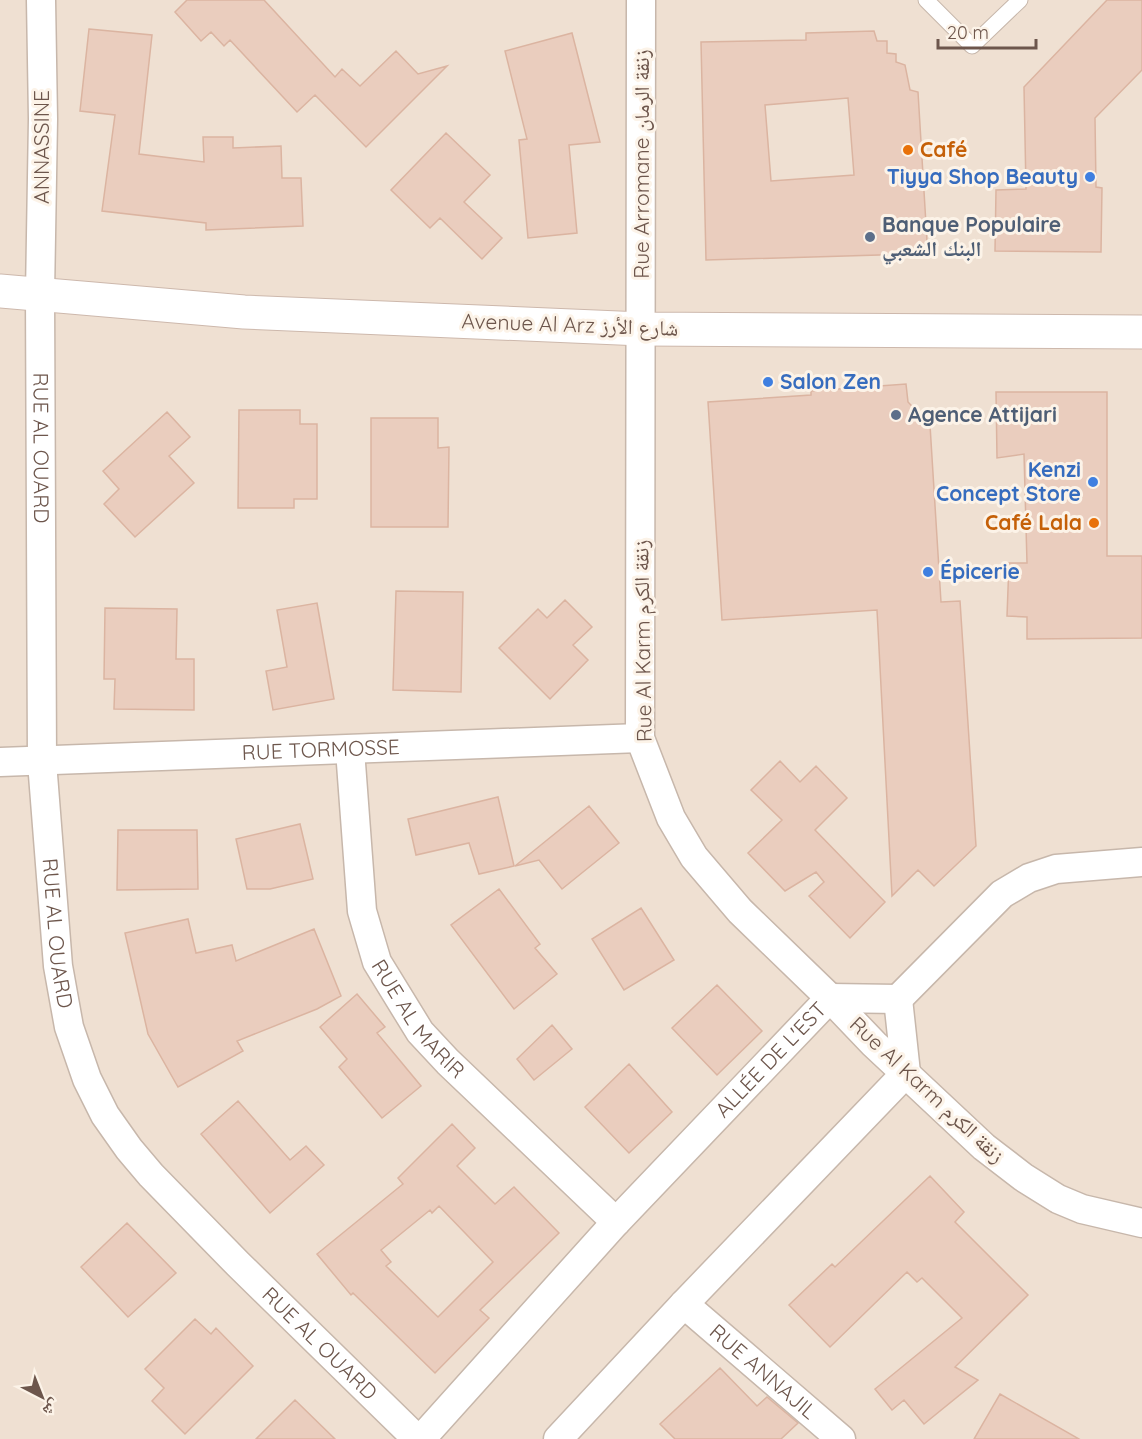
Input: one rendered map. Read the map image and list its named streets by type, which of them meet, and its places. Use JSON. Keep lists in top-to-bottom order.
{
  "streets": {
    "street": [
      "ANNASSINE",
      "Rue Arromane زنقة الرمان",
      "Avenue Al Arz شارع الأرز",
      "RUE AL OUARD",
      "Rue Al Karm زنقة الكرم",
      "RUE TORMOSSE",
      "RUE AL MARIR",
      "ALLÉE DE L'EST",
      "RUE ANNAJIL"
    ]
  },
  "crossings": [
    ["ANNASSINE", "Avenue Al Arz شارع الأرز"],
    ["ANNASSINE", "RUE AL OUARD"],
    ["Rue Arromane زنقة الرمان", "Avenue Al Arz شارع الأرز"],
    ["Rue Arromane زنقة الرمان", "Rue Al Karm زنقة الكرم"],
    ["Avenue Al Arz شارع الأرز", "RUE AL OUARD"],
    ["Avenue Al Arz شارع الأرز", "Rue Al Karm زنقة الكرم"],
    ["RUE AL OUARD", "RUE TORMOSSE"],
    ["Rue Al Karm زنقة الكرم", "RUE TORMOSSE"],
    ["Rue Al Karm زنقة الكرم", "ALLÉE DE L'EST"],
    ["RUE TORMOSSE", "RUE AL MARIR"],
    ["RUE AL MARIR", "ALLÉE DE L'EST"]
  ],
  "places": [
    "Café",
    "Tiyya Shop Beauty",
    "Banque Populaire البنك الشعبي",
    "Salon Zen",
    "Agence Attijari",
    "Kenzi Concept Store",
    "Café Lala",
    "Épicerie"
  ],
  "scale_bar": "20 m",
  "north": "bottom right"
}
